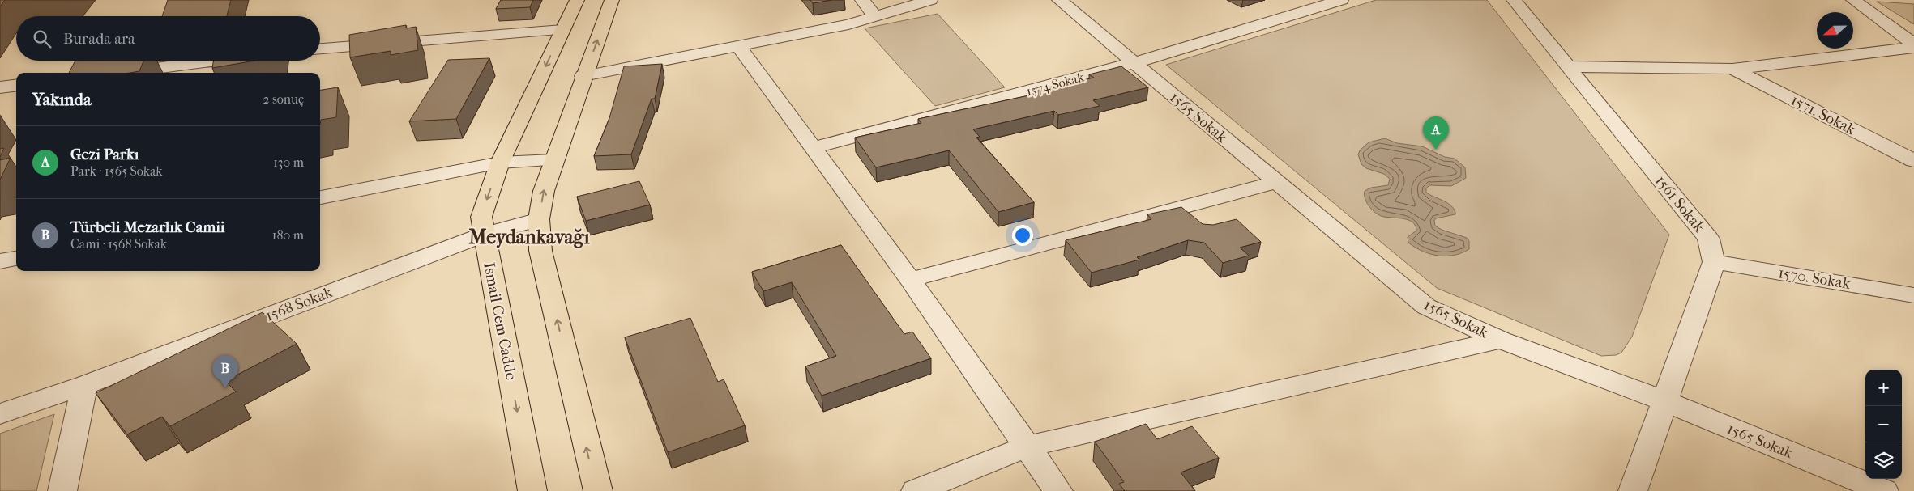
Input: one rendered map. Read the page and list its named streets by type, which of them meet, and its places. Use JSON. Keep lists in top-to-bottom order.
{
  "streets": {
    "main road": ["Ismail Cem Cadde"],
    "street": [
      "1574 Sokak",
      "1571. Sokak",
      "1565 Sokak",
      "1561 Sokak",
      "1570. Sokak",
      "1568 Sokak"
    ]
  },
  "crossings": [
    ["1574 Sokak", "1565 Sokak"],
    ["1561 Sokak", "1570. Sokak"],
    ["1568 Sokak", "Ismail Cem Cadde"]
  ],
  "districts": ["Meydankavağı"],
  "north": "left",
  "page": {
    "search": "Burada ara",
    "heading": ["Yakında", "2 sonuç"],
    "pins": ["A", "B"],
    "list": [
      {
        "mark": "A",
        "name": "Gezi Parkı",
        "note": "Park · 1565 Sokak",
        "value": "130 m"
      },
      {
        "mark": "B",
        "name": "Türbeli Mezarlık Camii",
        "note": "Cami · 1568 Sokak",
        "value": "180 m"
      }
    ],
    "map_buttons": ["+", "−"]
  }
}
